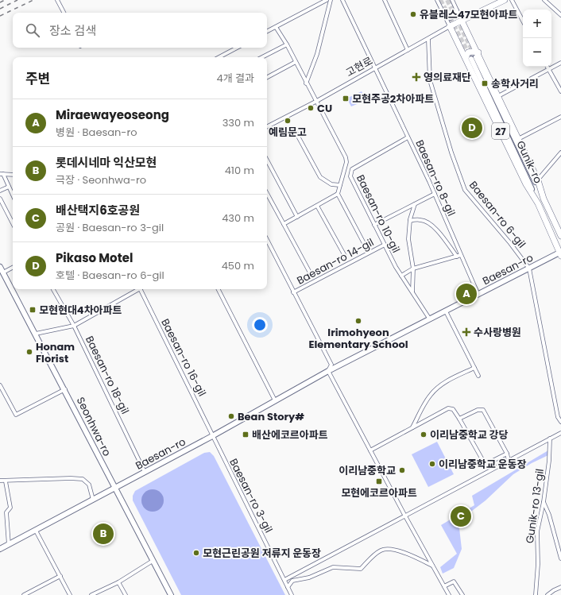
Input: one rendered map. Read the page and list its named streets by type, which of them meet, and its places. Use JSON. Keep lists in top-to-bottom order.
{
  "streets": {
    "main road": ["고현로", "27", "Gunik-ro"],
    "street": [
      "Baesan-ro 8-gil",
      "Baesan-ro 10-gil",
      "Baesan-ro 6-gil",
      "Baesan-ro 14-gil",
      "Baesan-ro",
      "Baesan-ro 16-gil",
      "Baesan-ro 18-gil",
      "Seonhwa-ro",
      "Baesan-ro 3-gil",
      "Gunik-ro 13-gil"
    ]
  },
  "crossings": [
    ["고현로", "27"],
    ["고현로", "Baesan-ro 8-gil"],
    ["고현로", "Baesan-ro 6-gil"],
    ["27", "Gunik-ro"],
    ["27", "Baesan-ro"],
    ["Baesan-ro 8-gil", "Baesan-ro 10-gil"],
    ["Baesan-ro 8-gil", "Baesan-ro"],
    ["Baesan-ro 10-gil", "Baesan-ro 14-gil"],
    ["Baesan-ro 10-gil", "Baesan-ro"],
    ["Baesan-ro 6-gil", "Baesan-ro"],
    ["Baesan-ro 14-gil", "Baesan-ro"],
    ["Baesan-ro", "Baesan-ro 16-gil"],
    ["Baesan-ro", "Baesan-ro 18-gil"],
    ["Baesan-ro", "Seonhwa-ro"],
    ["Baesan-ro", "Baesan-ro 3-gil"],
    ["Baesan-ro 16-gil", "Baesan-ro 3-gil"]
  ],
  "places": {
    "other": [
      "유블레스47모현아파트",
      "CU",
      "예림문고",
      "Irimohyeon Elementary School",
      "Honam Florist",
      "Bean Story#",
      "이리남중학교 강당",
      "이리남중학교 운동장",
      "이리남중학교",
      "모현근린공원 저류지 운동장"
    ],
    "health": ["영의료재단", "수사랑병원"],
    "transit": [
      "송학사거리",
      "모현주공2차아파트",
      "모현현대4차아파트",
      "배산에코르아파트",
      "모현에코르아파트"
    ]
  },
  "page": {
    "map_buttons": ["+", "−"],
    "search": "장소 검색",
    "heading": ["주변", "4개 결과"],
    "list": [
      {
        "mark": "A",
        "name": "Miraewayeoseong",
        "note": "병원 · Baesan-ro",
        "value": "330 m"
      },
      {
        "mark": "B",
        "name": "롯데시네마 익산모현",
        "note": "극장 · Seonhwa-ro",
        "value": "410 m"
      },
      {
        "mark": "C",
        "name": "배산택지6호공원",
        "note": "공원 · Baesan-ro 3-gil",
        "value": "430 m"
      },
      {
        "mark": "D",
        "name": "Pikaso Motel",
        "note": "호텔 · Baesan-ro 6-gil",
        "value": "450 m"
      }
    ],
    "pins": [
      "D",
      "A",
      "C",
      "B"
    ]
  }
}
